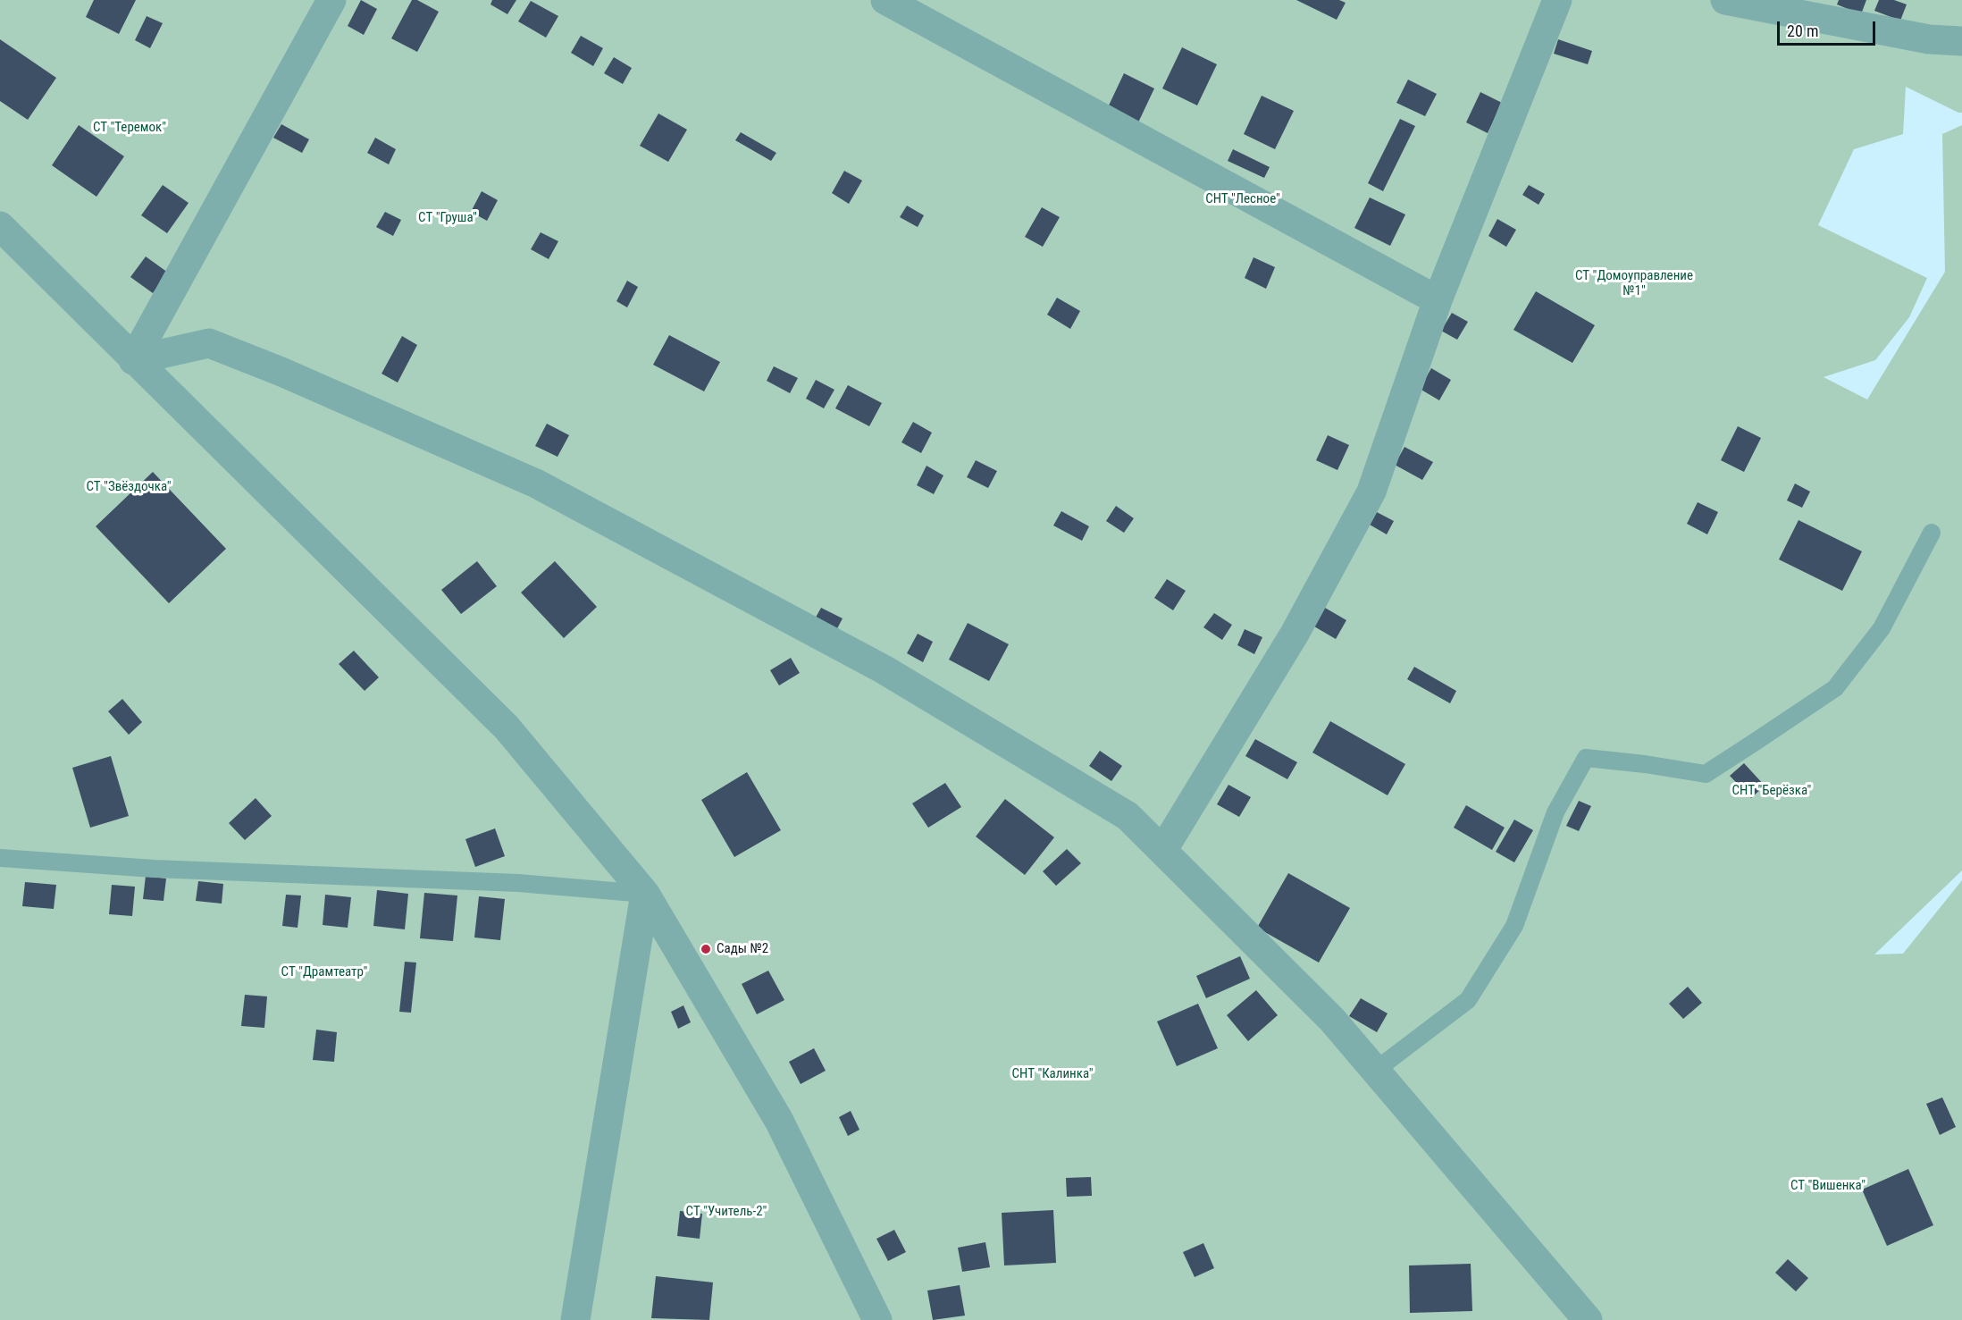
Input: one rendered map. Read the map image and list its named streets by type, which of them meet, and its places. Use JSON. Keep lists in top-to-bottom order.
{
  "parks": [
    "СТ \"Теремок\"",
    "СНТ \"Лесное\"",
    "СТ \"Груша\"",
    "СТ \"Домоуправление №1\"",
    "СТ \"Звёздочка\"",
    "СНТ \"Берёзка\"",
    "СТ \"Драмтеатр\"",
    "СНТ \"Калинка\"",
    "СТ \"Вишенка\"",
    "СТ \"Учитель-2\""
  ],
  "places": ["Сады №2"],
  "scale_bar": "20 m"
}
